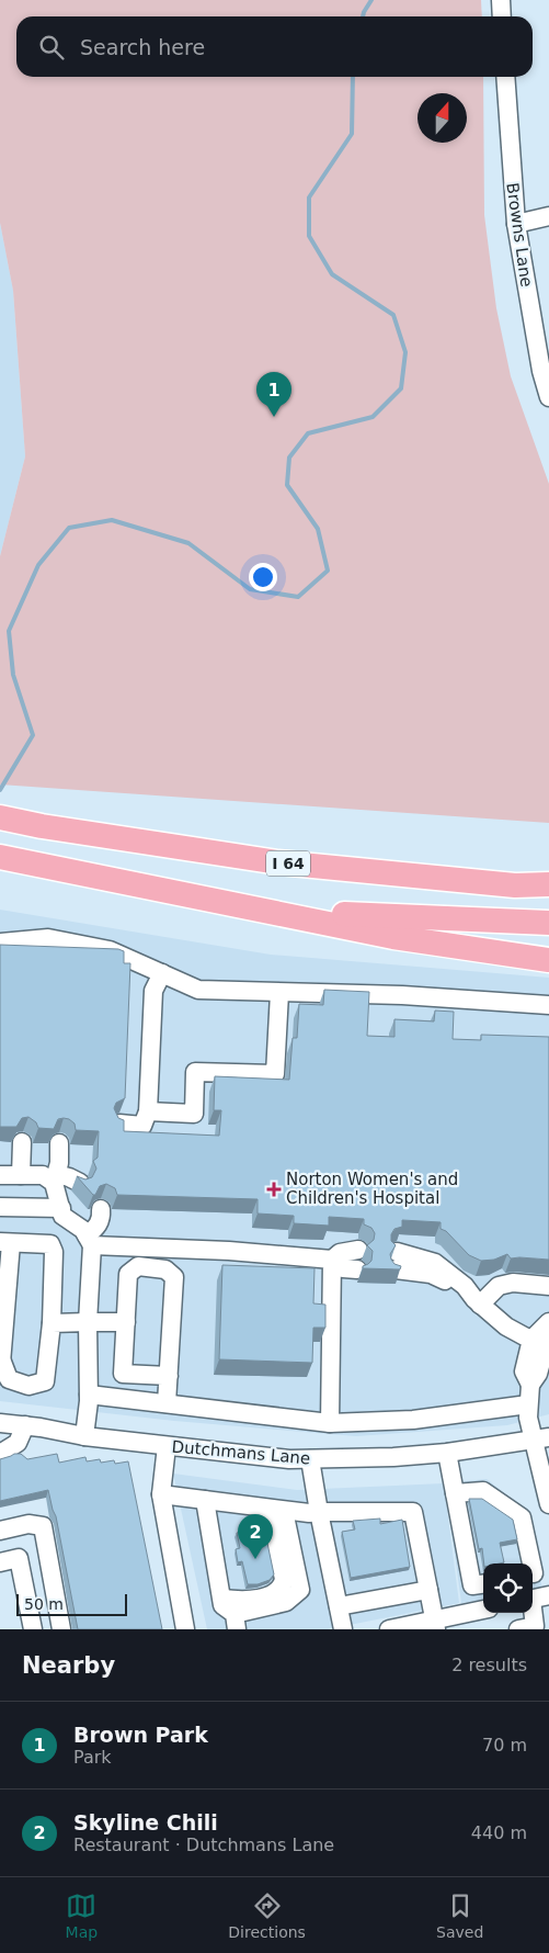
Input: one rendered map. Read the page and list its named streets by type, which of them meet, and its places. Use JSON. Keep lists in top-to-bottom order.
{
  "streets": {
    "highway": ["I 64"],
    "street": ["Browns Lane", "Dutchmans Lane"]
  },
  "places": {
    "health": ["Norton Women's and Children's Hospital"]
  },
  "scale_bar": "50 m",
  "north": "top",
  "page": {
    "search": "Search here",
    "pins": ["1", "2"],
    "scale": "50 m",
    "heading": ["Nearby", "2 results"],
    "list": [
      {
        "mark": "1",
        "name": "Brown Park",
        "note": "Park",
        "value": "70 m"
      },
      {
        "mark": "2",
        "name": "Skyline Chili",
        "note": "Restaurant · Dutchmans Lane",
        "value": "440 m"
      }
    ],
    "nav": ["Map", "Directions", "Saved"]
  }
}
